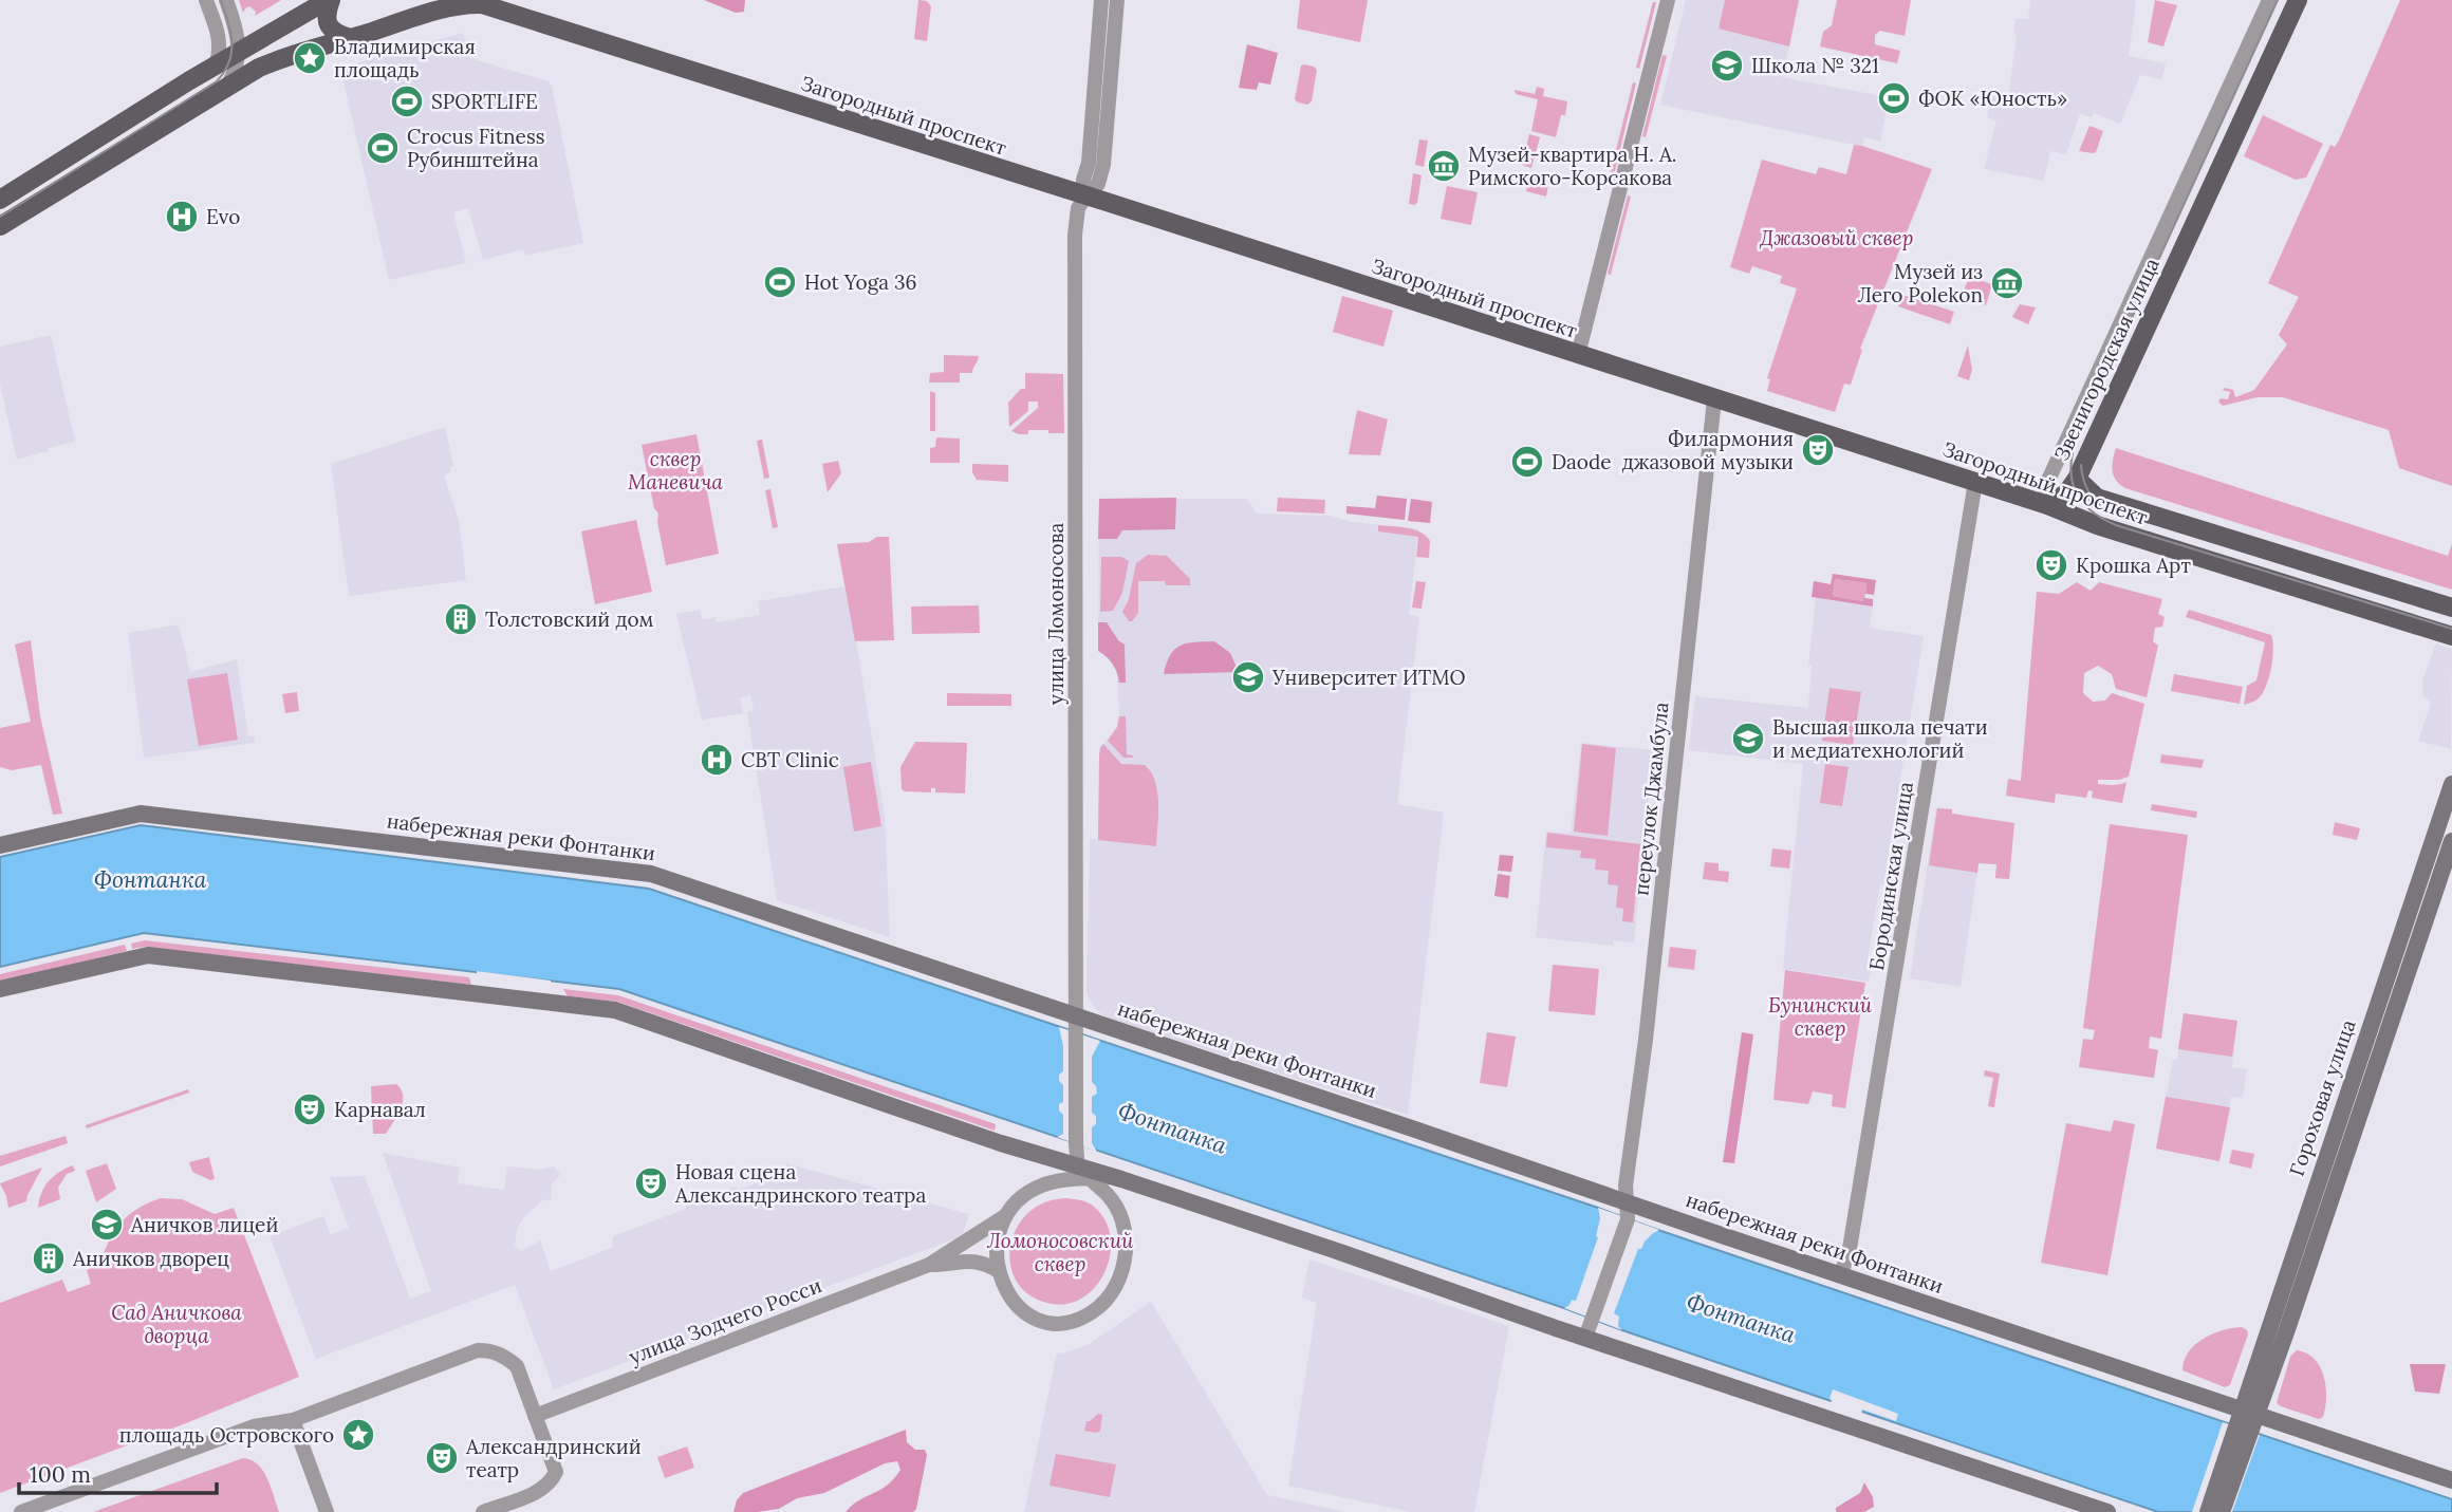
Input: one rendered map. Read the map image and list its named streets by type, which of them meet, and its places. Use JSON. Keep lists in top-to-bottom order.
{
  "streets": {
    "main road": [
      "Загородный проспект",
      "Звенигородская улица",
      "набережная реки Фонтанки",
      "Гороховая улица"
    ],
    "street": [
      "улица Ломоносова",
      "переулок Джамбула",
      "Бородинская улица",
      "улица Зодчего Росси"
    ]
  },
  "crossings": [
    ["Загородный проспект", "Звенигородская улица"],
    ["Загородный проспект", "улица Ломоносова"],
    ["Загородный проспект", "переулок Джамбула"],
    ["Загородный проспект", "Бородинская улица"],
    ["улица Ломоносова", "набережная реки Фонтанки"],
    ["переулок Джамбула", "набережная реки Фонтанки"],
    ["набережная реки Фонтанки", "Бородинская улица"],
    ["набережная реки Фонтанки", "Гороховая улица"]
  ],
  "water": ["Фонтанка"],
  "parks": [
    "Джазовый сквер",
    "сквер Маневича",
    "Бунинский сквер",
    "Ломоносовский сквер",
    "Сад Аничкова дворца"
  ],
  "places": {
    "place": ["Владимирская площадь", "площадь Островского"],
    "school or university": [
      "Школа № 321",
      "Университет ИТМО",
      "Высшая школа печати и медиатехнологий",
      "Аничков лицей"
    ],
    "sports": [
      "ФОК «Юность»",
      "SPORTLIFE",
      "Crocus Fitness Рубинштейна",
      "Hot Yoga 36",
      "Daode"
    ],
    "museum": ["Музей-квартира Н. А. Римского-Корсакова", "Музей из Лего Polekon"],
    "hospital": ["Evo", "CBT Clinic"],
    "theatre": [
      "Филармония джазовой музыки",
      "Крошка Арт",
      "Карнавал",
      "Новая сцена Александринского театра",
      "Александринский театр"
    ],
    "building": ["Толстовский дом", "Аничков дворец"]
  },
  "scale_bar": "100 m"
}
